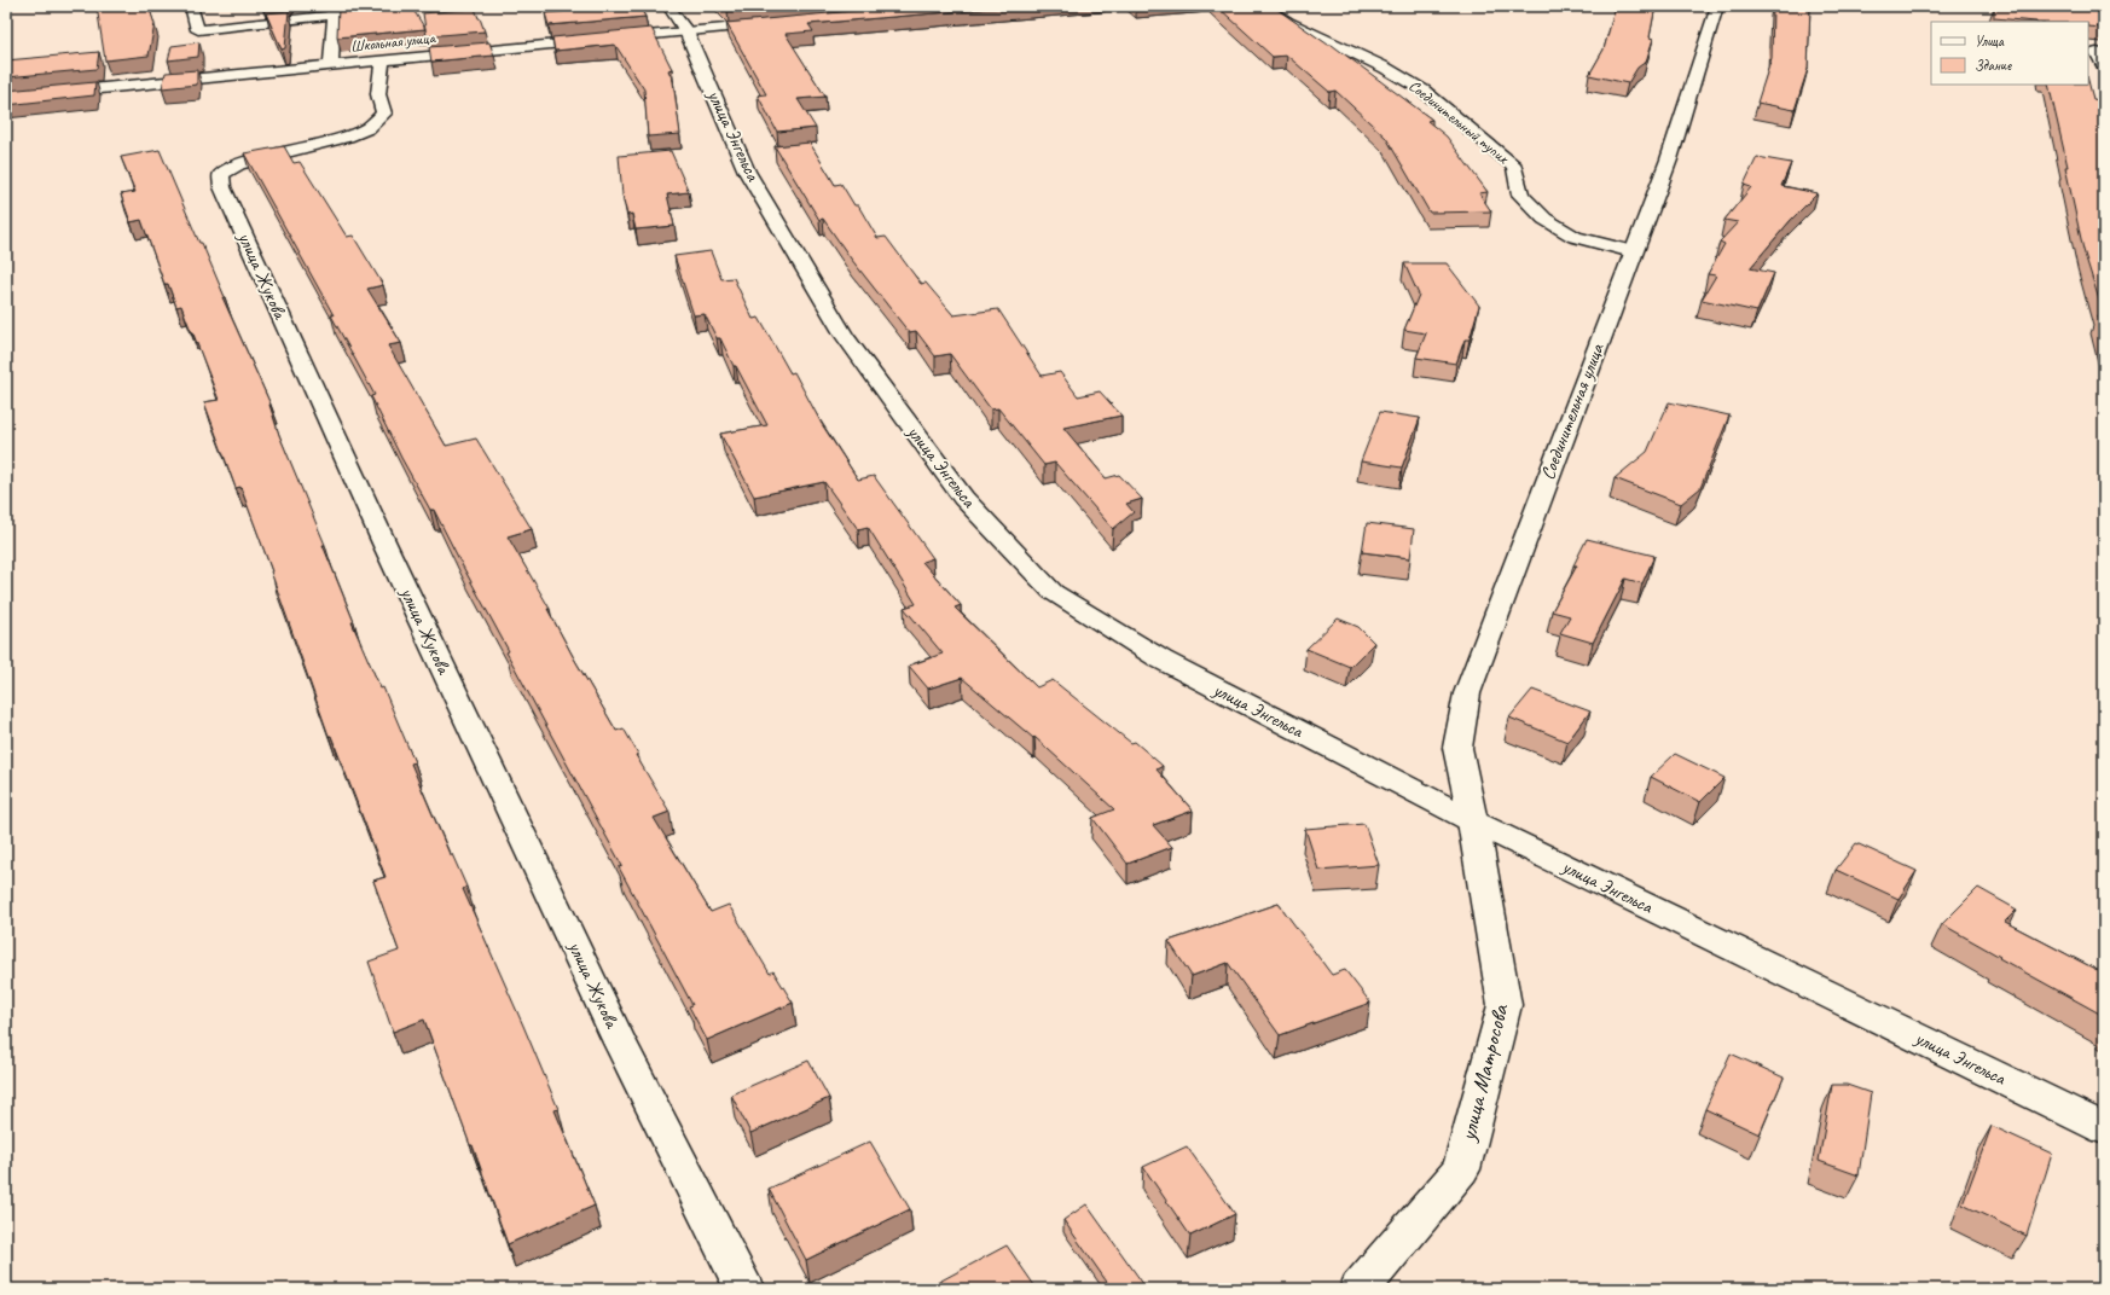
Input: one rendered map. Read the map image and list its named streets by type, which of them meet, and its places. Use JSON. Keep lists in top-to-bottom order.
{
  "streets": {
    "street": [
      "Школьная улица",
      "Соединительный тупик",
      "улица Энгельса",
      "улица Жукова",
      "Соединительная улица",
      "улица Матросова"
    ]
  },
  "crossings": [
    ["Школьная улица", "улица Энгельса"],
    ["Школьная улица", "улица Жукова"],
    ["Соединительный тупик", "Соединительная улица"],
    ["улица Энгельса", "Соединительная улица"],
    ["улица Энгельса", "улица Матросова"],
    ["Соединительная улица", "улица Матросова"]
  ],
  "legend": ["Улица", "Здание"]
}
